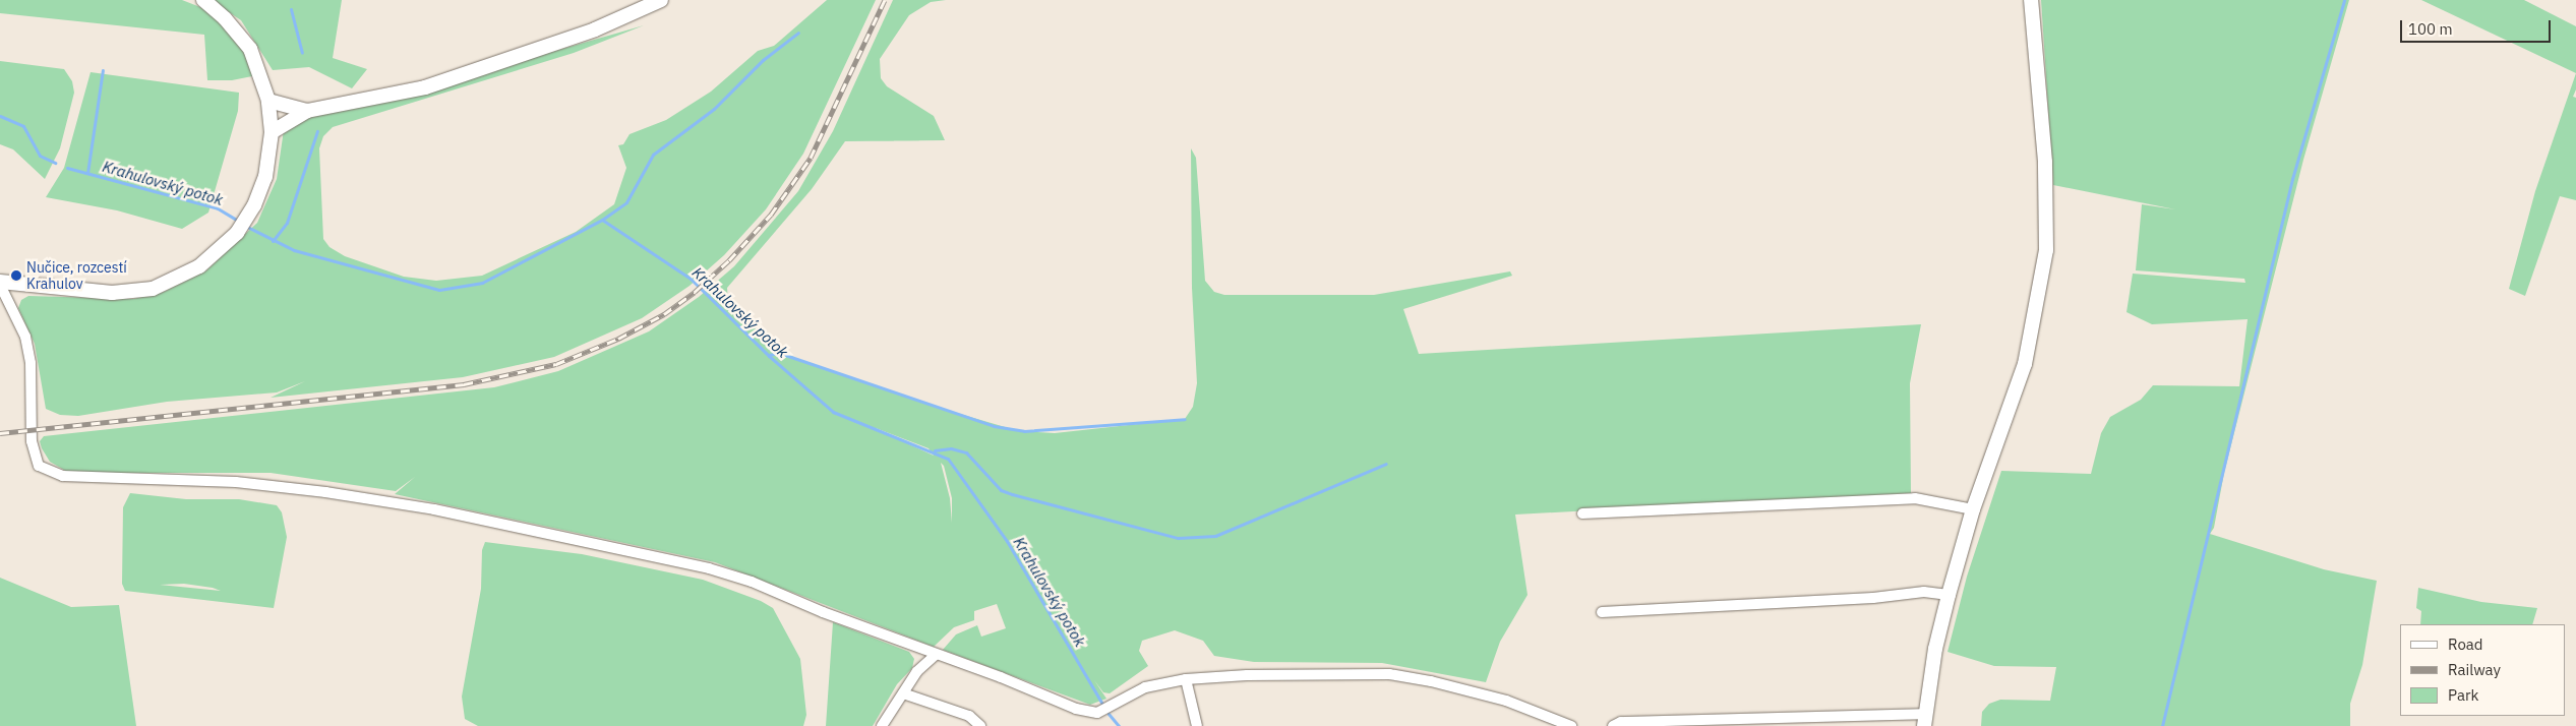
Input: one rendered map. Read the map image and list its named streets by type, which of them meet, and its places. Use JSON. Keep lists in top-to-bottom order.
{
  "water": ["Krahulovský potok"],
  "places": ["Nučice, rozcestí Krahulov"],
  "legend": ["Road", "Railway", "Park"],
  "scale_bar": "100 m"
}
